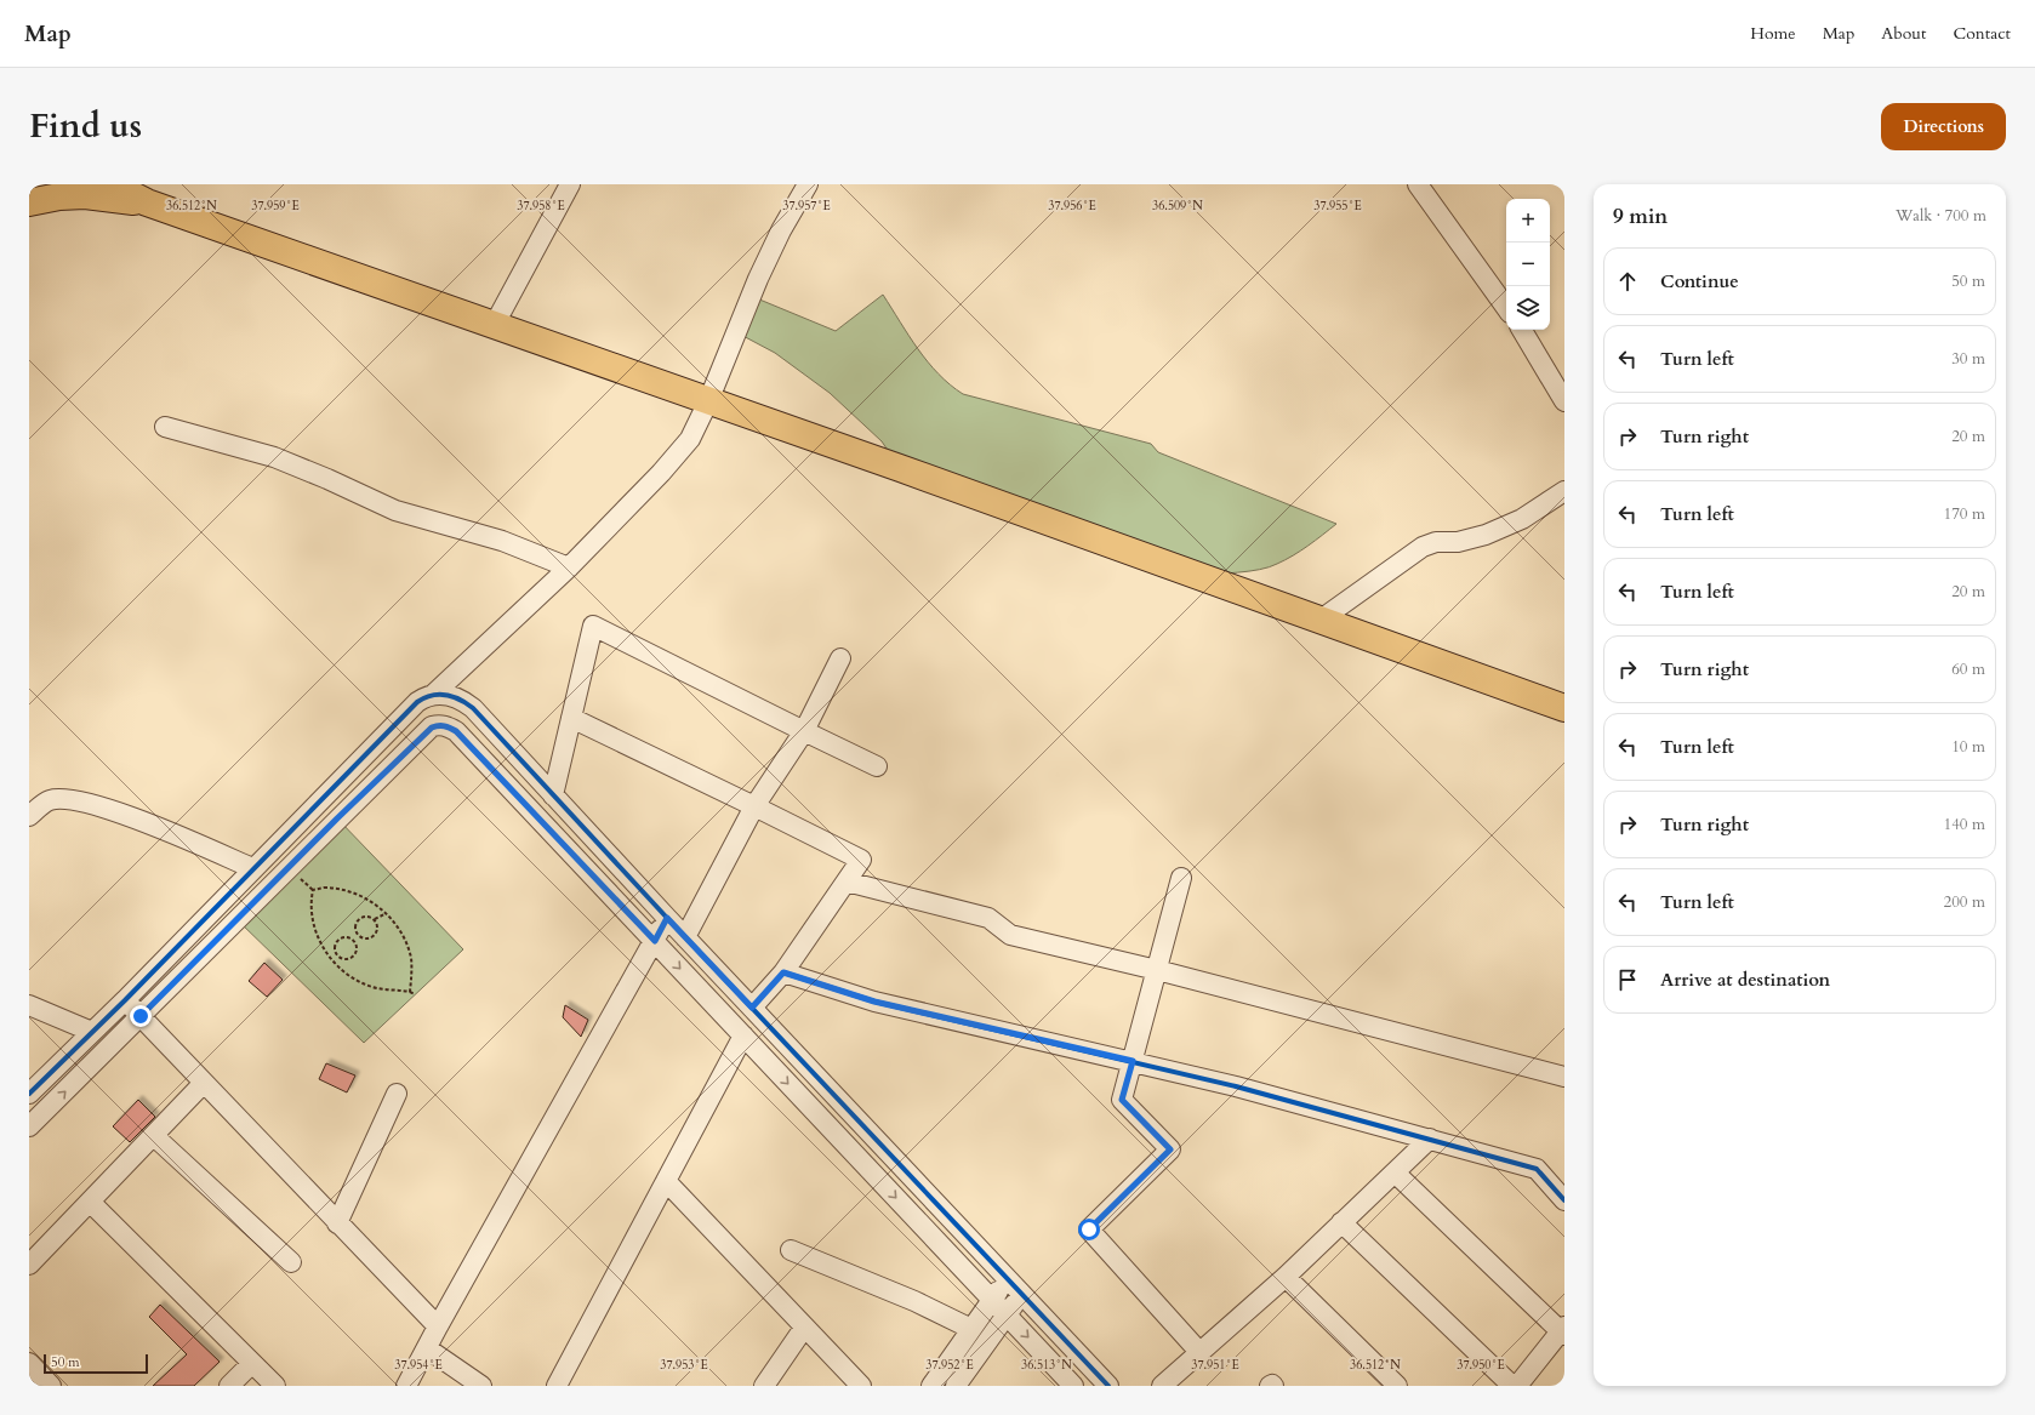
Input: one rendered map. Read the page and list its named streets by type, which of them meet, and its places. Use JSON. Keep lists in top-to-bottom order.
{
  "scale_bar": "50 m",
  "page": {
    "header": "Map",
    "nav": [
      "Home",
      "Map",
      "About",
      "Contact"
    ],
    "title": "Find us",
    "buttons": "Directions",
    "heading": ["9 min", "Walk · 700 m"],
    "map_buttons": ["+", "−"],
    "list": [
      ["Continue", "50 m"],
      ["Turn left", "30 m"],
      ["Turn right", "20 m"],
      ["Turn left", "170 m"],
      ["Turn left", "20 m"],
      ["Turn right", "60 m"],
      ["Turn left", "10 m"],
      ["Turn right", "140 m"],
      ["Turn left", "200 m"],
      "Arrive at destination"
    ],
    "scale": "50 m"
  },
  "coordinates": [
    "36.512°N",
    "37.959°E",
    "37.958°E",
    "37.957°E",
    "37.956°E",
    "36.509°N",
    "37.955°E",
    "37.954°E",
    "37.953°E",
    "37.952°E",
    "37.951°E",
    "36.513°N",
    "37.950°E"
  ]
}
